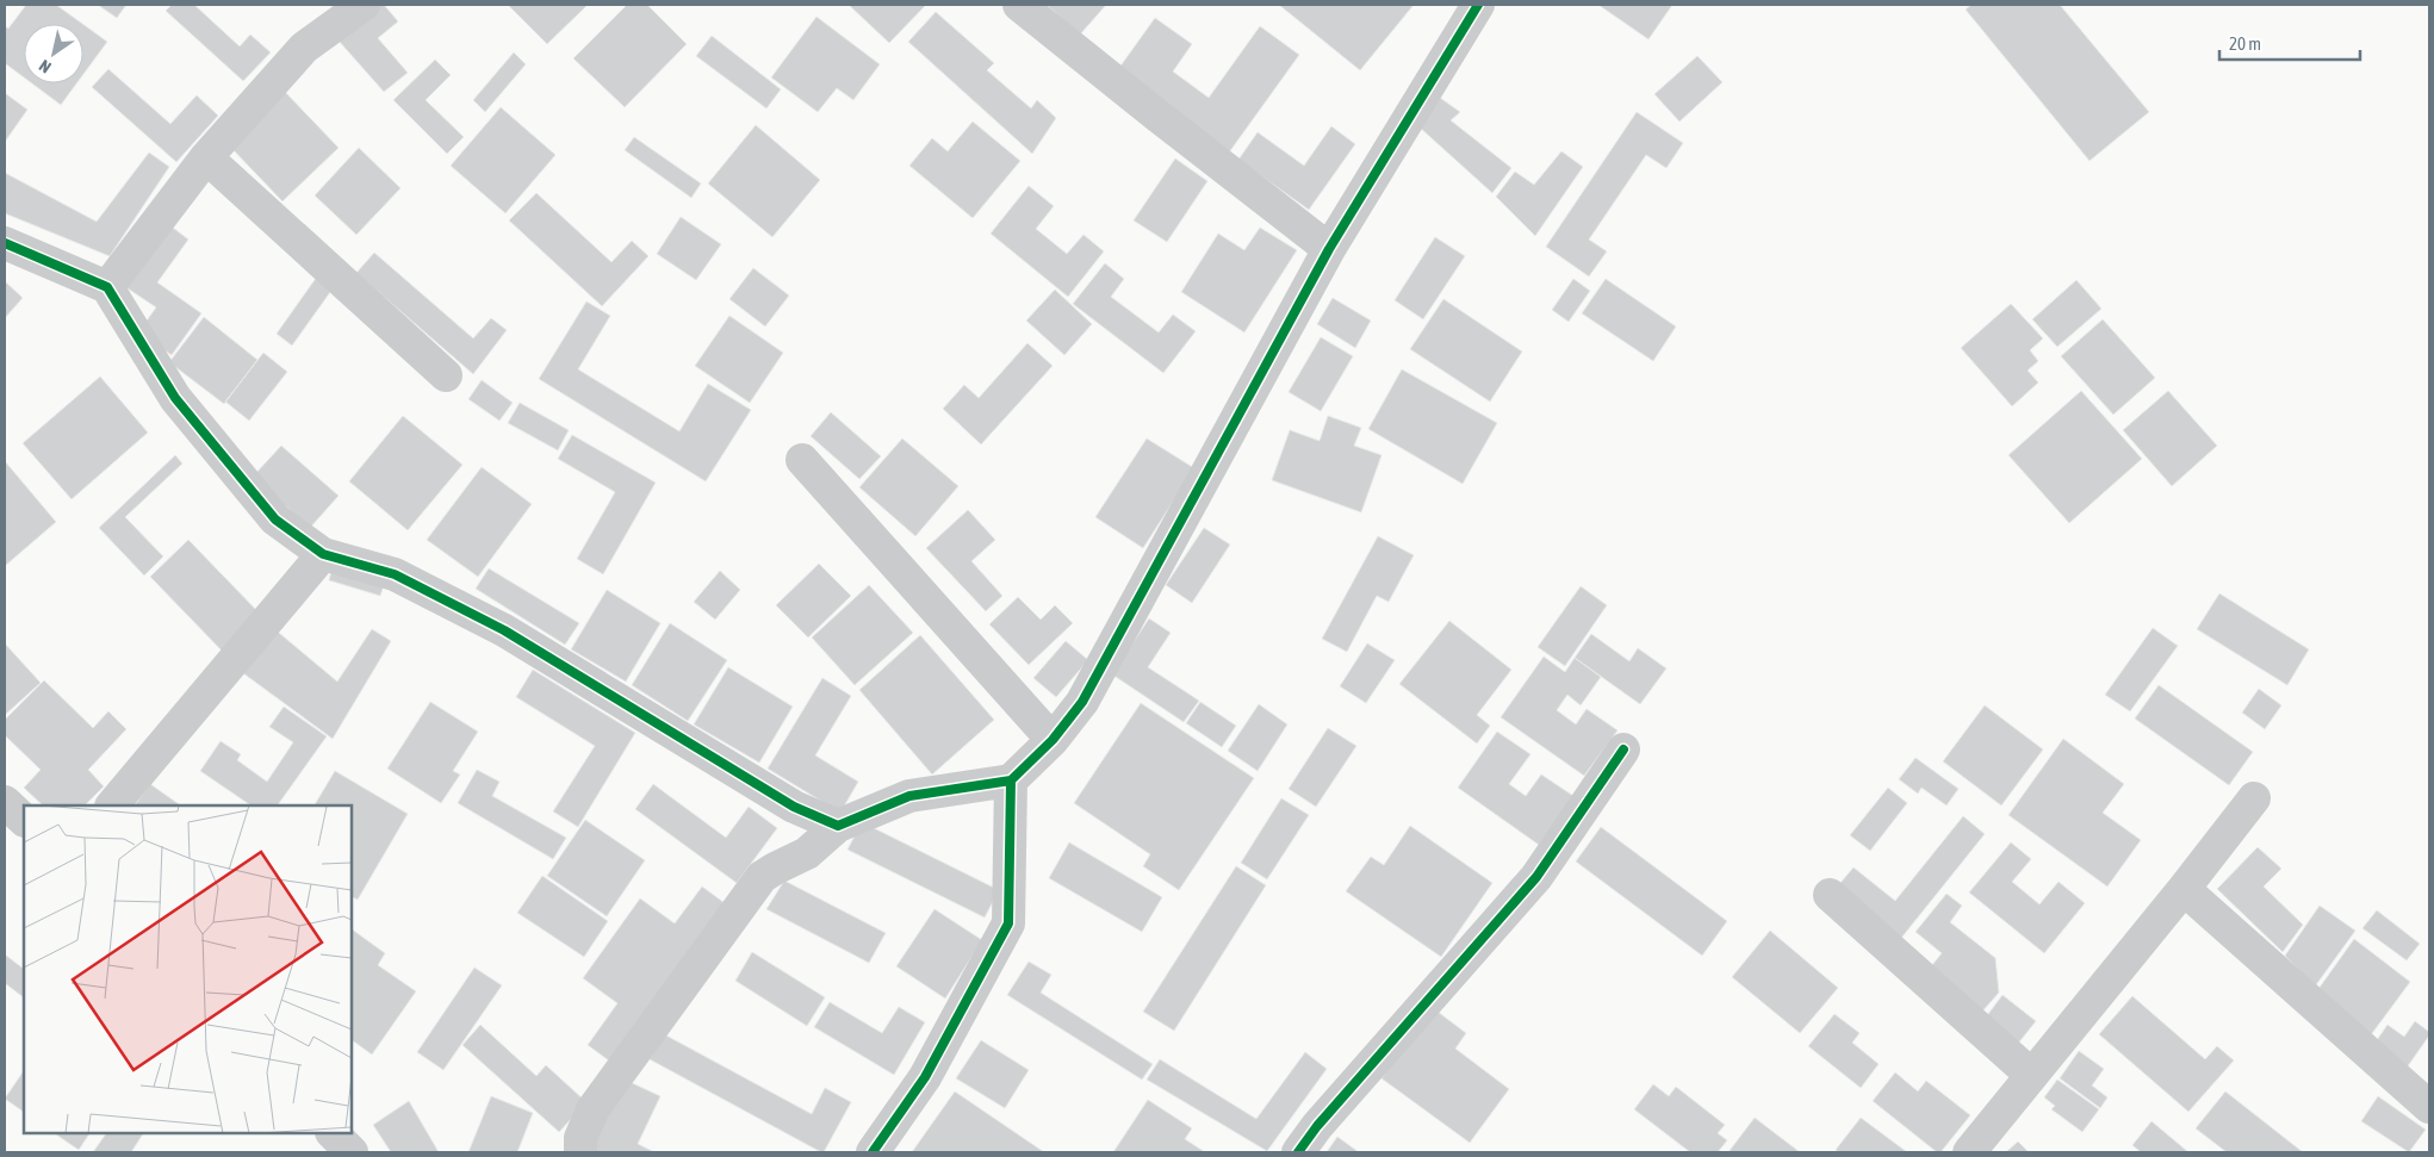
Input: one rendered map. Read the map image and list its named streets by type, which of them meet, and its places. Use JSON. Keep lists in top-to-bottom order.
{
  "scale_bar": "20 m",
  "north": "bottom left"
}
